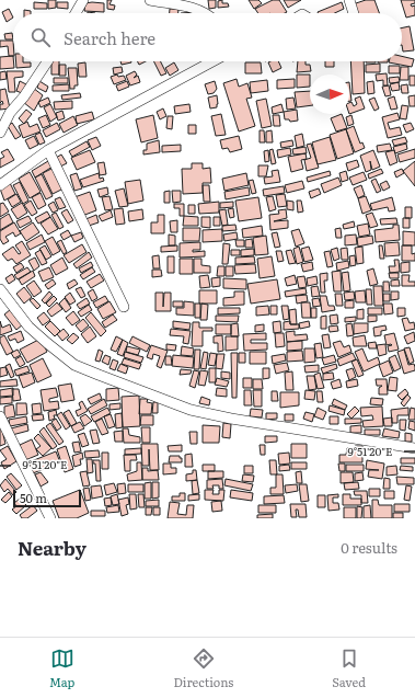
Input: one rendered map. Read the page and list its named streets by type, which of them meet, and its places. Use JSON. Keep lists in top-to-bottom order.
{
  "scale_bar": "50 m",
  "north": "right",
  "page": {
    "search": "Search here",
    "scale": "50 m",
    "heading": ["Nearby", "0 results"],
    "nav": ["Map", "Directions", "Saved"]
  },
  "coordinates": ["9°51'20\"E"]
}
